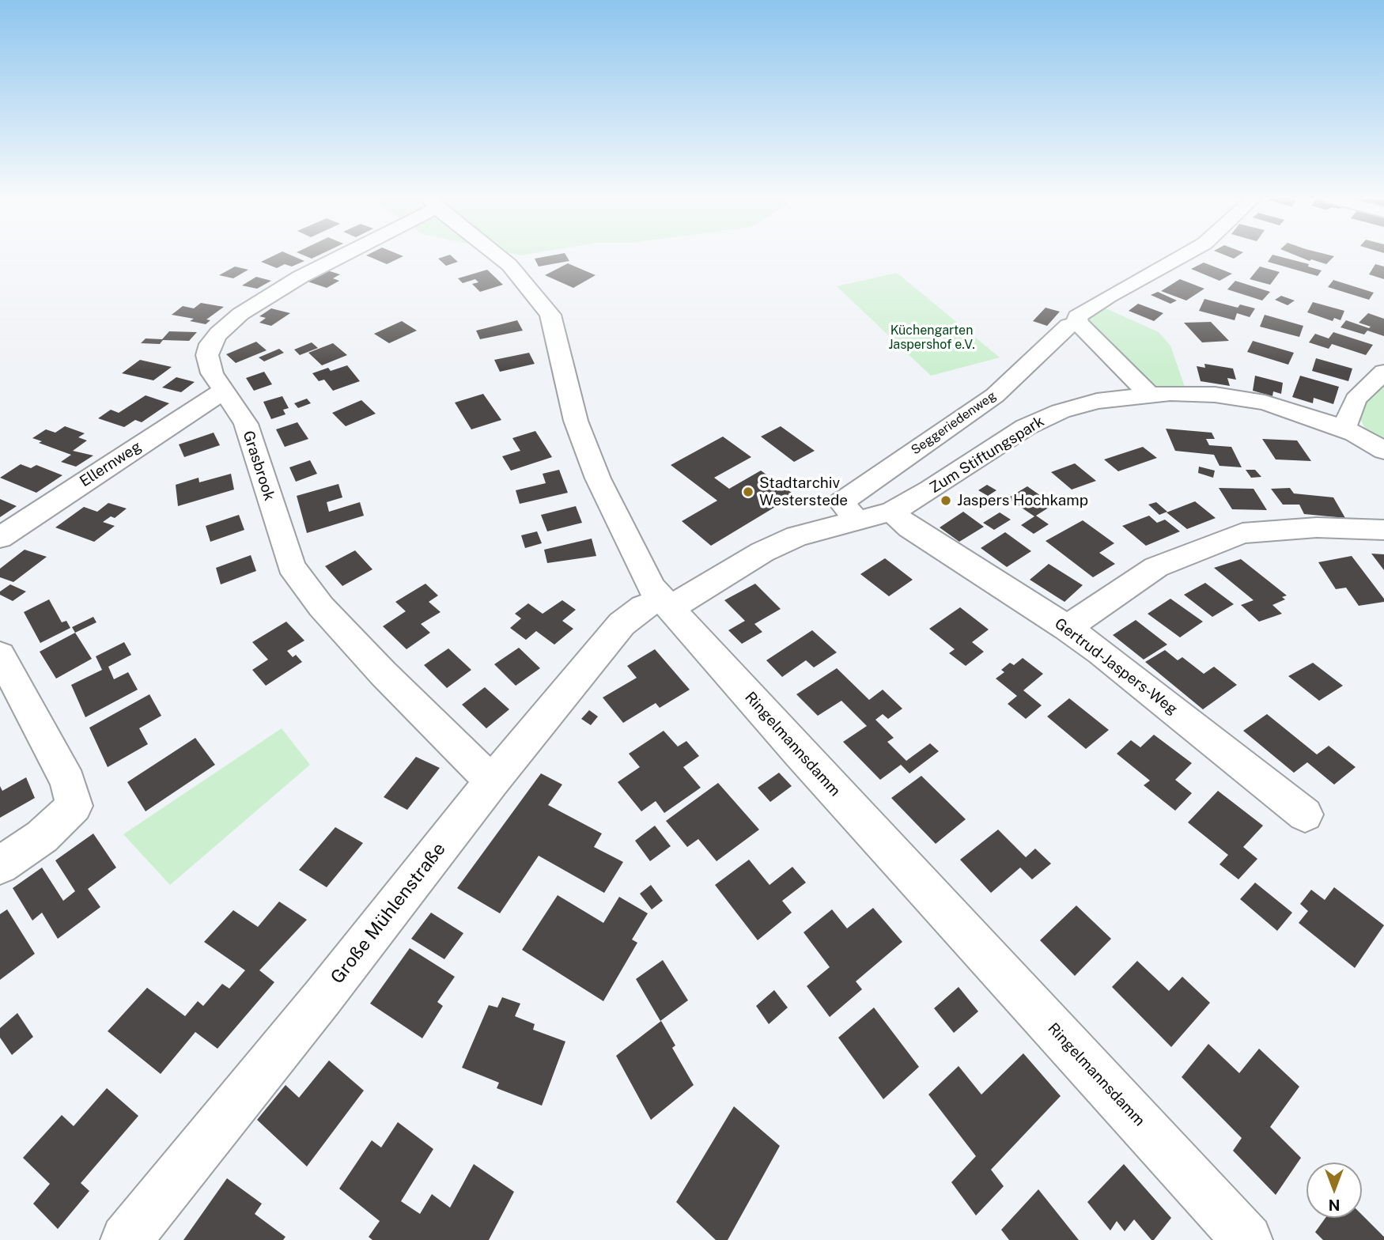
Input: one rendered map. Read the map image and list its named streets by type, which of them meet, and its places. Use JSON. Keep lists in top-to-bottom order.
{
  "streets": {
    "street": [
      "Seggeriedenweg",
      "Zum Stiftungspark",
      "Ellernweg",
      "Grasbrook",
      "Gertrud-Jaspers-Weg",
      "Ringelmannsdamm",
      "Große Mühlenstraße"
    ]
  },
  "crossings": [
    ["Seggeriedenweg", "Zum Stiftungspark"],
    ["Zum Stiftungspark", "Gertrud-Jaspers-Weg"],
    ["Zum Stiftungspark", "Ringelmannsdamm"],
    ["Zum Stiftungspark", "Große Mühlenstraße"],
    ["Ellernweg", "Grasbrook"],
    ["Grasbrook", "Große Mühlenstraße"],
    ["Ringelmannsdamm", "Große Mühlenstraße"]
  ],
  "parks": ["Küchengarten Jaspershof e.V."],
  "places": ["Stadtarchiv Westerstede", "Jaspers Hochkamp"],
  "north": "bottom"
}
